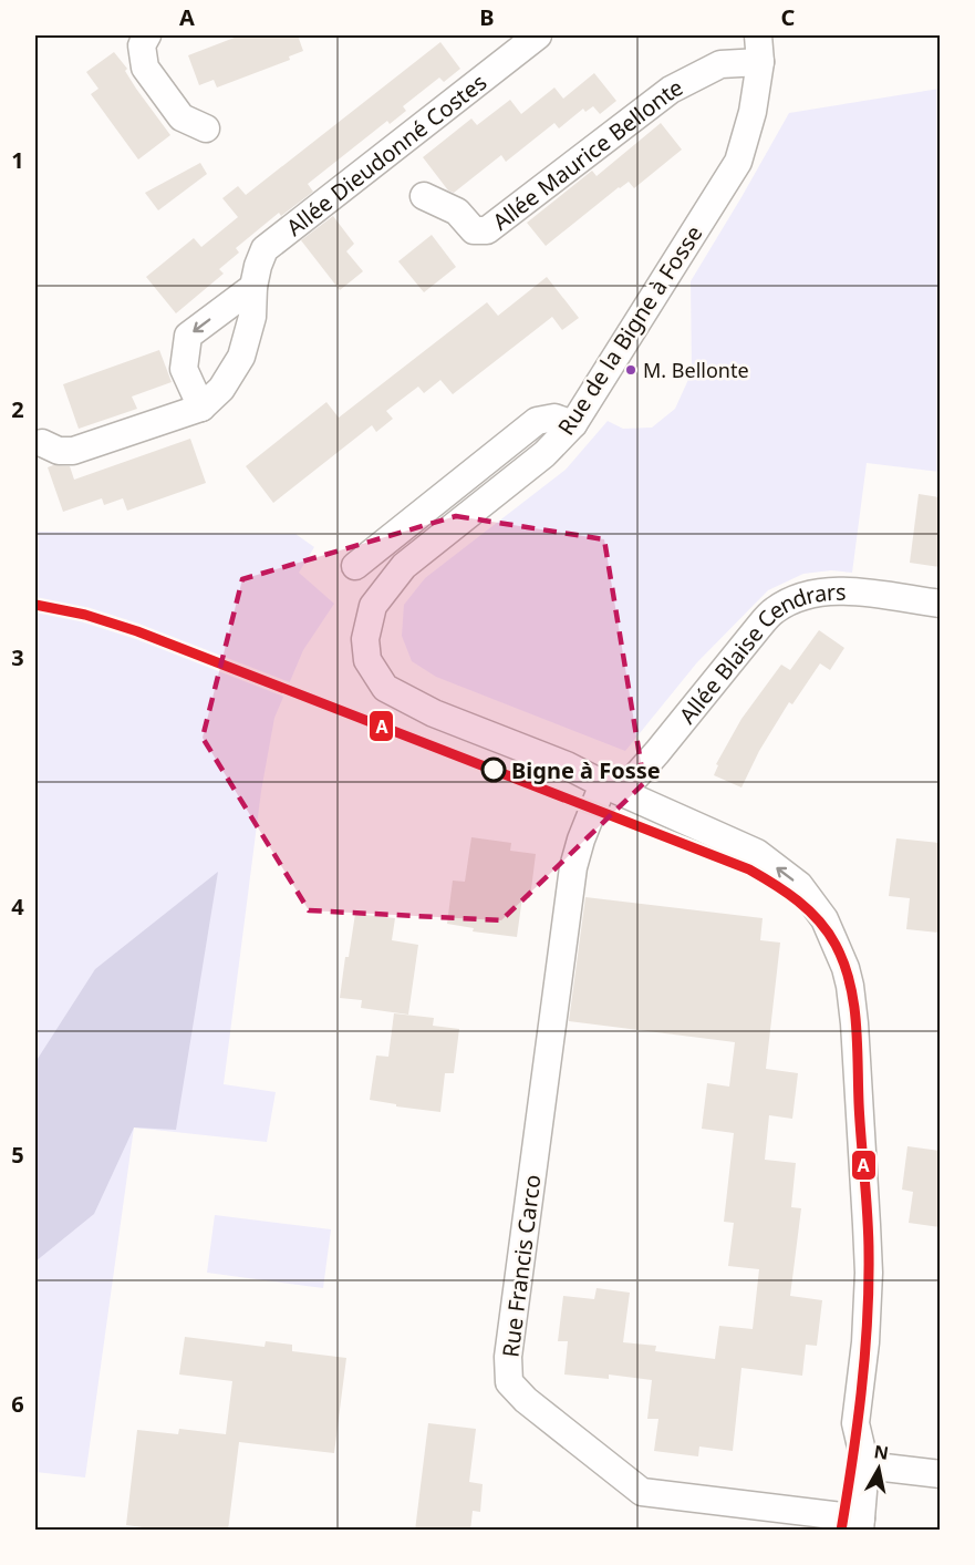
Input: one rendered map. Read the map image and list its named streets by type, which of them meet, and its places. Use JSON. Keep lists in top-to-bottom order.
{
  "streets": {
    "street": [
      "Allée Dieudonné Costes",
      "Allée Maurice Bellonte",
      "Rue de la Bigne à Fosse",
      "Allée Blaise Cendrars",
      "Rue Francis Carco"
    ]
  },
  "crossings": [
    ["Allée Maurice Bellonte", "Rue de la Bigne à Fosse"],
    ["Rue de la Bigne à Fosse", "Allée Blaise Cendrars"],
    ["Rue de la Bigne à Fosse", "Rue Francis Carco"],
    ["Allée Blaise Cendrars", "Rue Francis Carco"]
  ],
  "one_way": ["Rue de la Bigne à Fosse"],
  "places": ["M. Bellonte", "Bigne à Fosse"],
  "lines": ["transit line A"],
  "north": "top",
  "grid": {
    "columns": ["A", "B", "C"],
    "rows": [
      "1",
      "2",
      "3",
      "4",
      "5",
      "6"
    ]
  }
}
